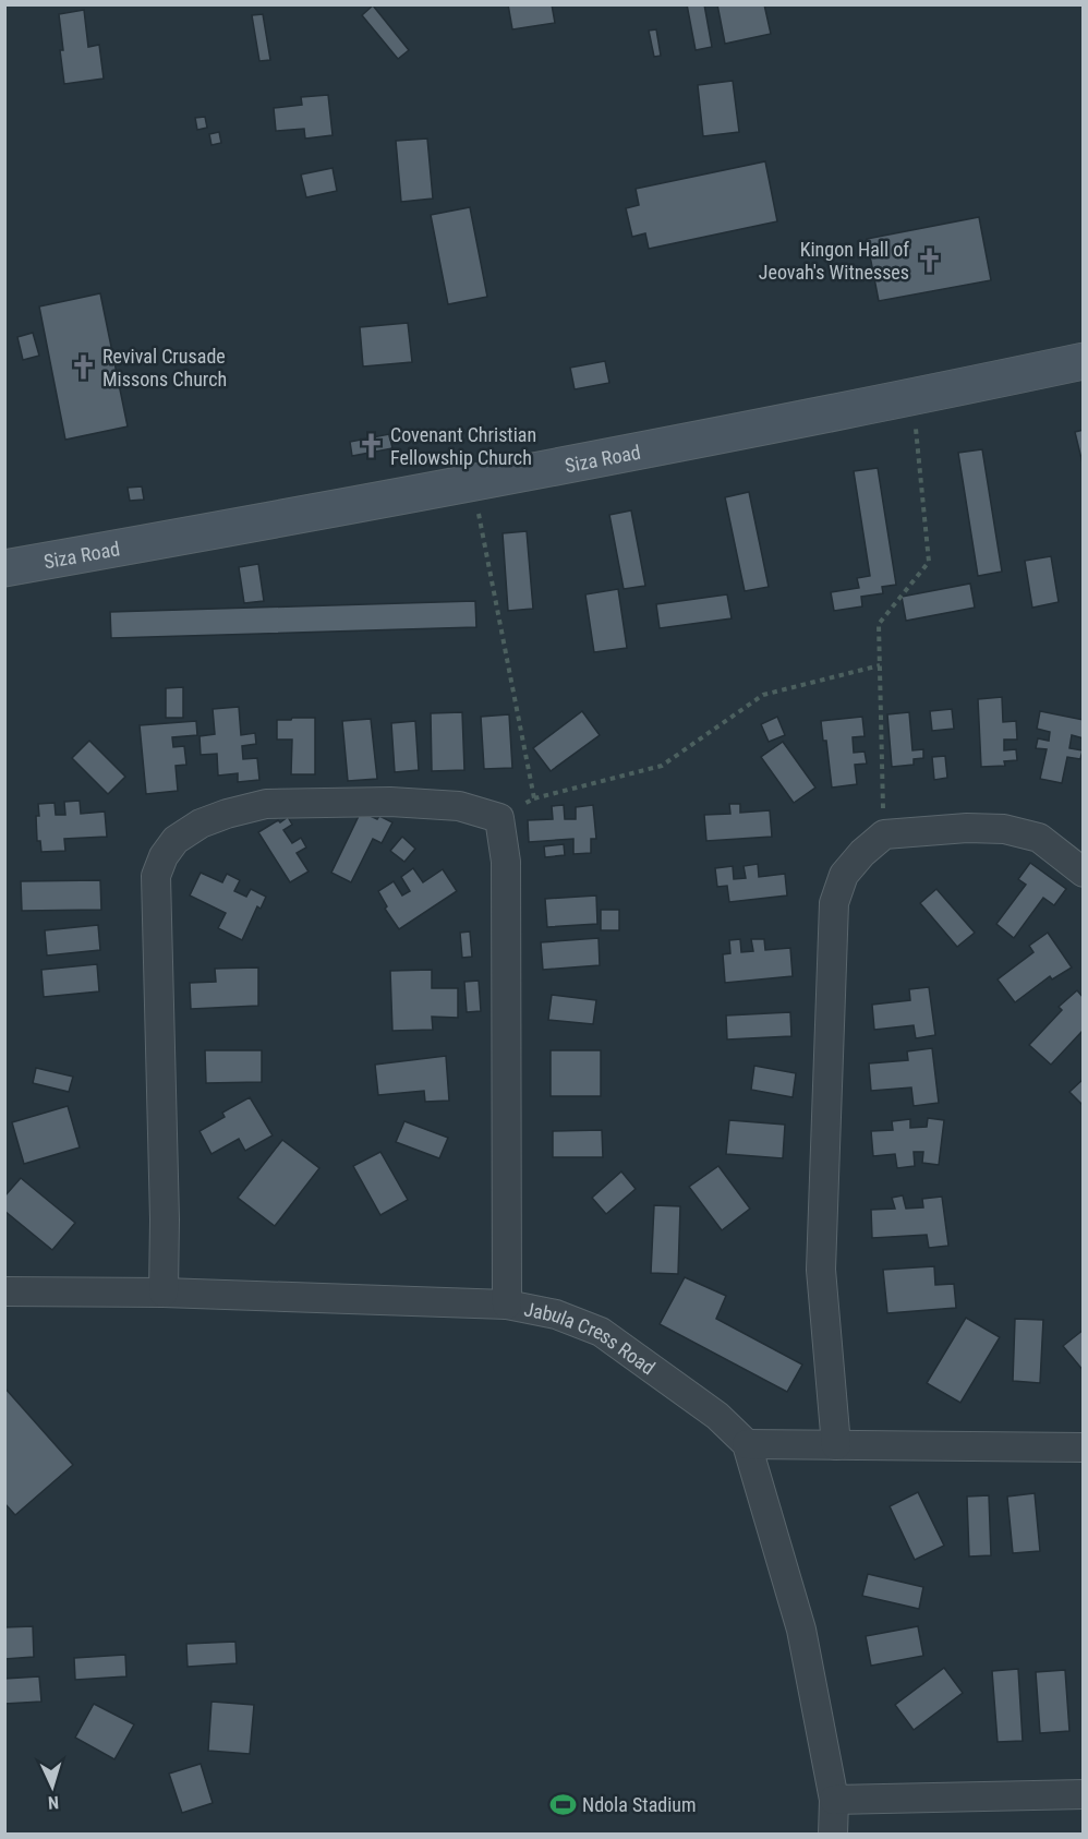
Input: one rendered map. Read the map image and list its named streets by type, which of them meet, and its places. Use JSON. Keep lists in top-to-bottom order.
{
  "streets": {
    "street": ["Siza Road", "Jabula Cress Road"]
  },
  "places": {
    "church": ["Kingon Hall of Jeovah's Witnesses", "Revival Crusade Missons Church", "Covenant Christian Fellowship Church"],
    "sports": ["Ndola Stadium"]
  },
  "north": "bottom"
}
